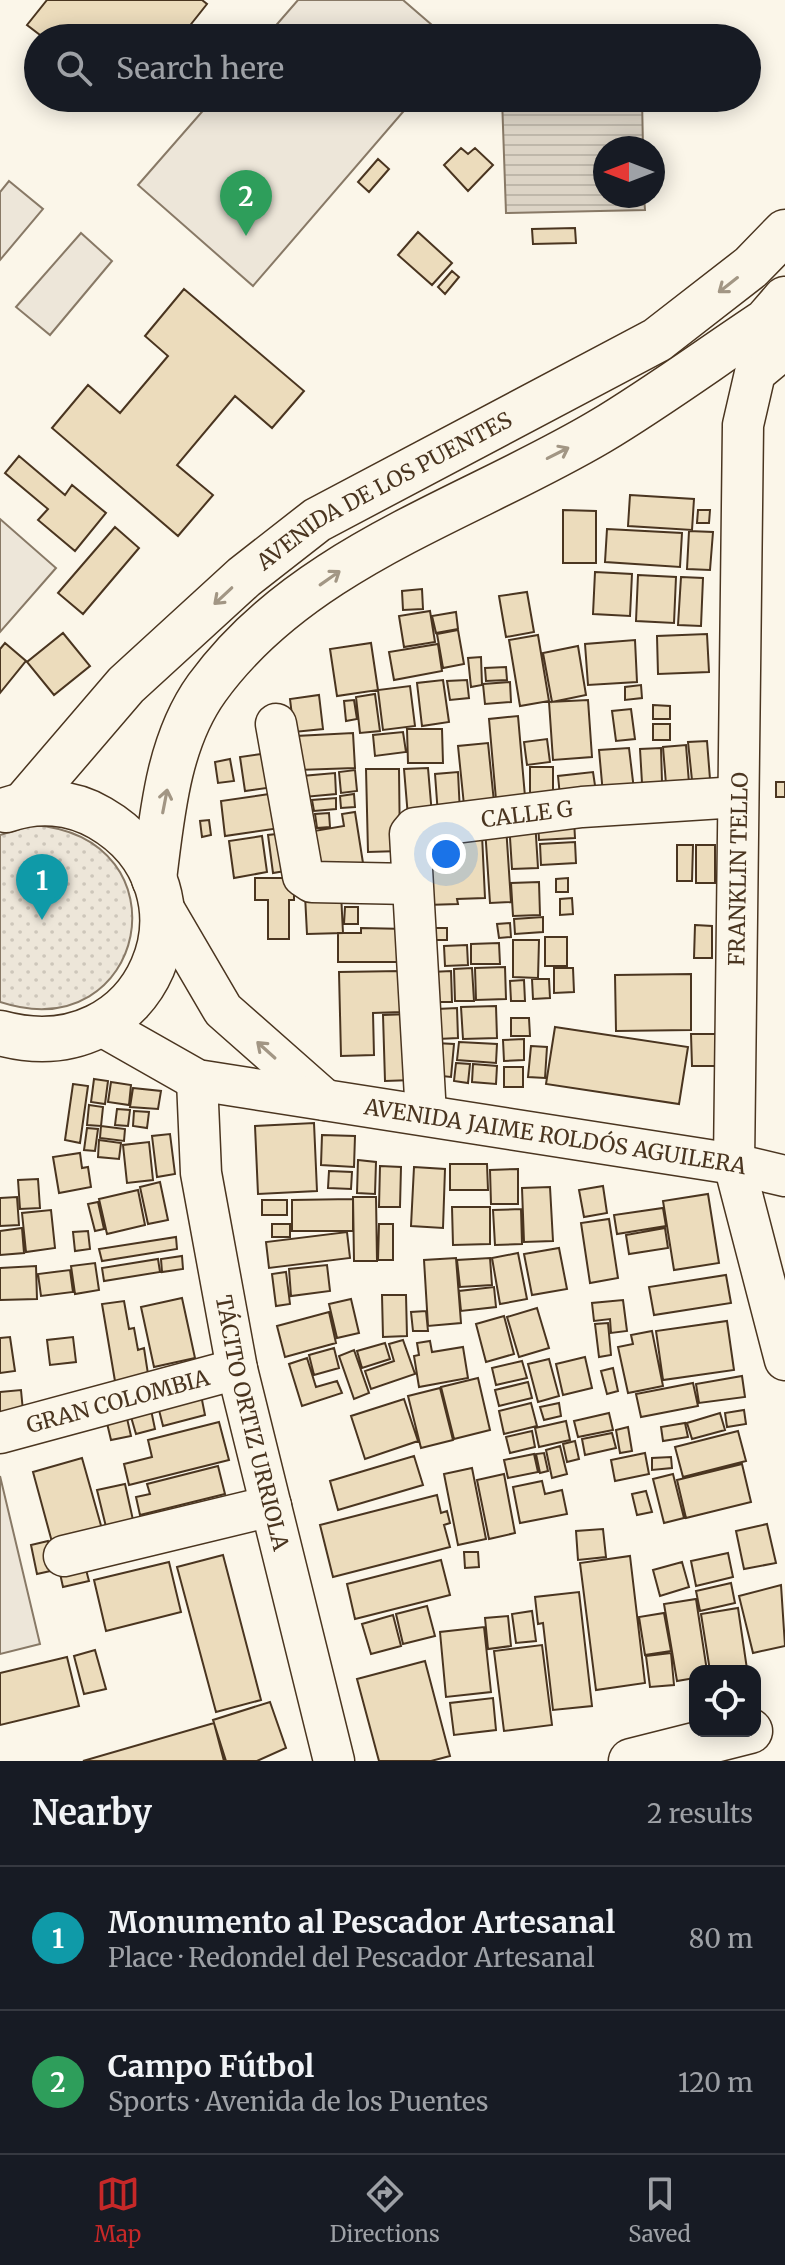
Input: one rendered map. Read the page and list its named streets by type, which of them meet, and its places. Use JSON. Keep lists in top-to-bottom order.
{
  "streets": {
    "main road": ["AVENIDA DE LOS PUENTES"],
    "street": [
      "CALLE G",
      "FRANKLIN TELLO",
      "AVENIDA JAIME ROLDÓS AGUILERA",
      "GRAN COLOMBIA",
      "TÁCITO ORTIZ URRIOLA"
    ]
  },
  "crossings": [
    ["AVENIDA DE LOS PUENTES", "AVENIDA JAIME ROLDÓS AGUILERA"],
    ["CALLE G", "FRANKLIN TELLO"],
    ["CALLE G", "AVENIDA JAIME ROLDÓS AGUILERA"],
    ["FRANKLIN TELLO", "AVENIDA JAIME ROLDÓS AGUILERA"],
    ["AVENIDA JAIME ROLDÓS AGUILERA", "TÁCITO ORTIZ URRIOLA"],
    ["GRAN COLOMBIA", "TÁCITO ORTIZ URRIOLA"]
  ],
  "north": "left",
  "page": {
    "search": "Search here",
    "pins": ["2", "1"],
    "heading": ["Nearby", "2 results"],
    "list": [
      {
        "mark": "1",
        "name": "Monumento al Pescador Artesanal",
        "note": "Place · Redondel del Pescador Artesanal",
        "value": "80 m"
      },
      {
        "mark": "2",
        "name": "Campo Fútbol",
        "note": "Sports · Avenida de los Puentes",
        "value": "120 m"
      }
    ],
    "nav": ["Map", "Directions", "Saved"]
  }
}
